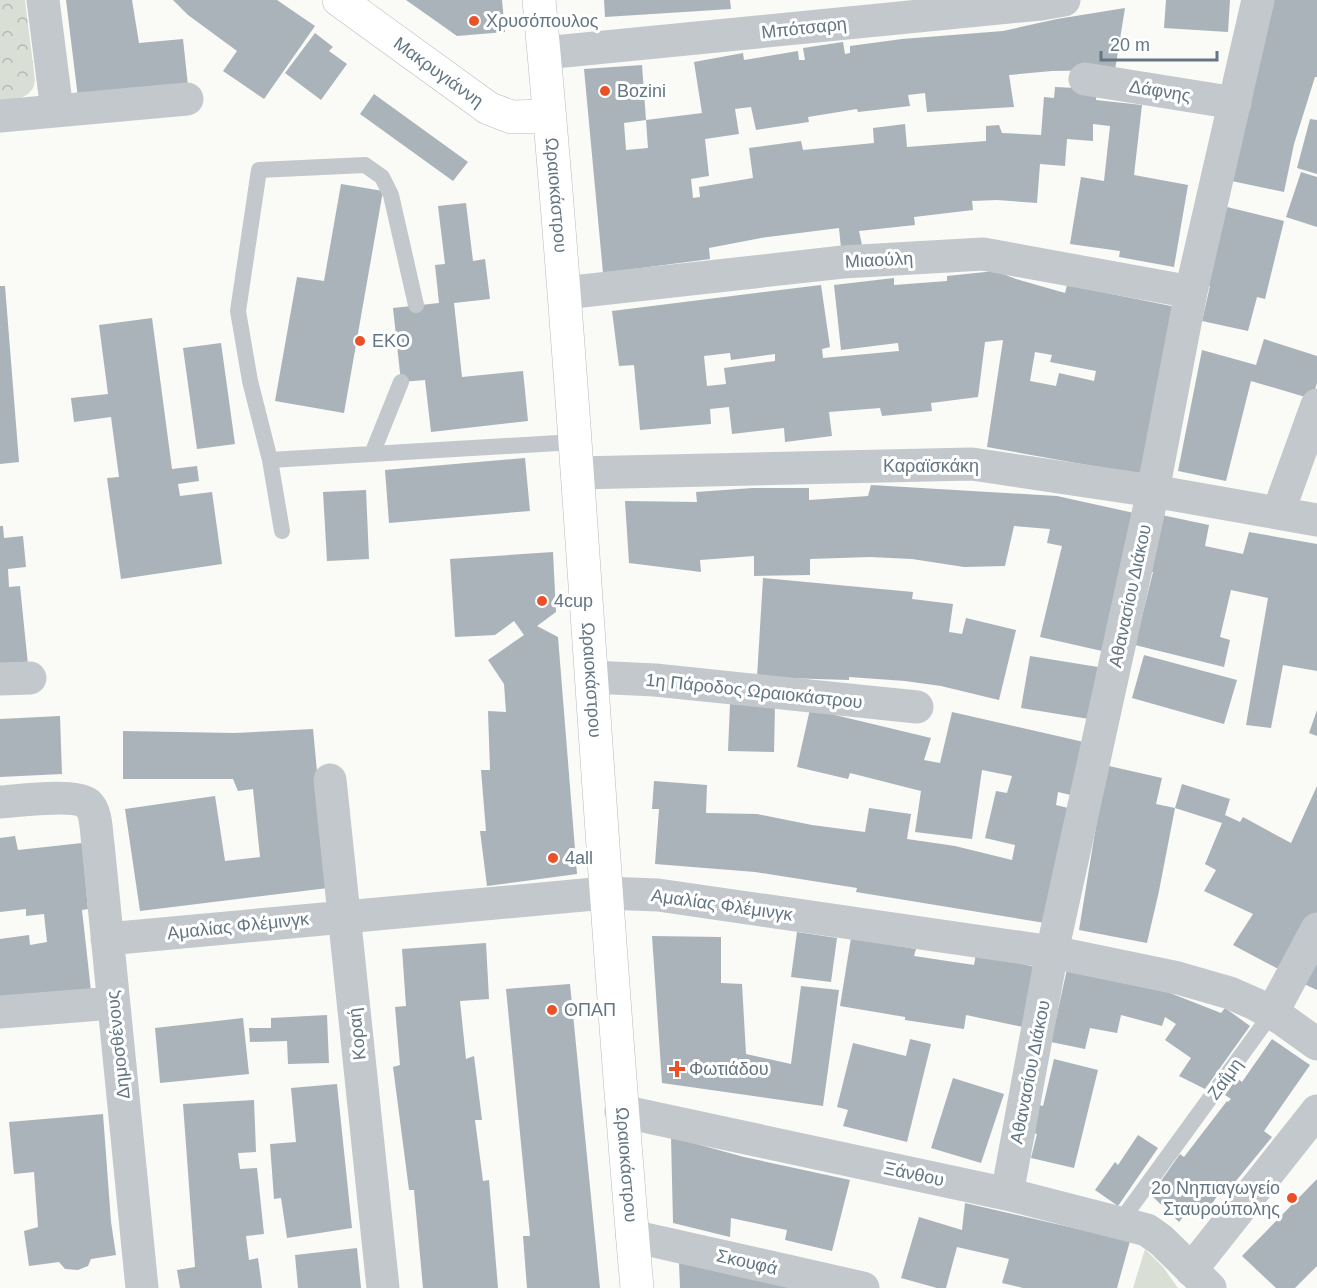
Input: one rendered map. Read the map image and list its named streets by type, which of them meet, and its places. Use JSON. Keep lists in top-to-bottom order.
{
  "streets": {
    "main road": ["Μακρυγιάννη", "Ωραιοκάστρου"],
    "street": [
      "Μπότσαρη",
      "Δάφνης",
      "Μιαούλη",
      "Καραϊσκάκη",
      "Αθανασίου Διάκου",
      "1η Πάροδος Ωραιοκάστρου",
      "Αμαλίας Φλέμινγκ",
      "Κοραή",
      "Δημοσθένους",
      "Ζαΐμη",
      "Ξάνθου",
      "Σκουφά"
    ]
  },
  "crossings": [
    ["Μπότσαρη", "Ωραιοκάστρου"],
    ["Μακρυγιάννη", "Ωραιοκάστρου"],
    ["Δάφνης", "Αθανασίου Διάκου"],
    ["Ωραιοκάστρου", "Μιαούλη"],
    ["Ωραιοκάστρου", "Καραϊσκάκη"],
    ["Ωραιοκάστρου", "1η Πάροδος Ωραιοκάστρου"],
    ["Ωραιοκάστρου", "Αμαλίας Φλέμινγκ"],
    ["Ωραιοκάστρου", "Ξάνθου"],
    ["Ωραιοκάστρου", "Σκουφά"],
    ["Μιαούλη", "Αθανασίου Διάκου"],
    ["Καραϊσκάκη", "Αθανασίου Διάκου"],
    ["Αθανασίου Διάκου", "Αμαλίας Φλέμινγκ"],
    ["Αθανασίου Διάκου", "Ξάνθου"],
    ["Αμαλίας Φλέμινγκ", "Κοραή"],
    ["Αμαλίας Φλέμινγκ", "Δημοσθένους"],
    ["Αμαλίας Φλέμινγκ", "Ζαΐμη"],
    ["Ζαΐμη", "Ξάνθου"]
  ],
  "places": {
    "other": [
      "Χρυσόπουλος",
      "Bozini",
      "EKO",
      "4cup",
      "4all",
      "ΟΠΑΠ",
      "2ο Νηπιαγωγείο Σταυρούπολης"
    ],
    "health": ["Φωτιάδου"]
  },
  "scale_bar": "20 m"
}
